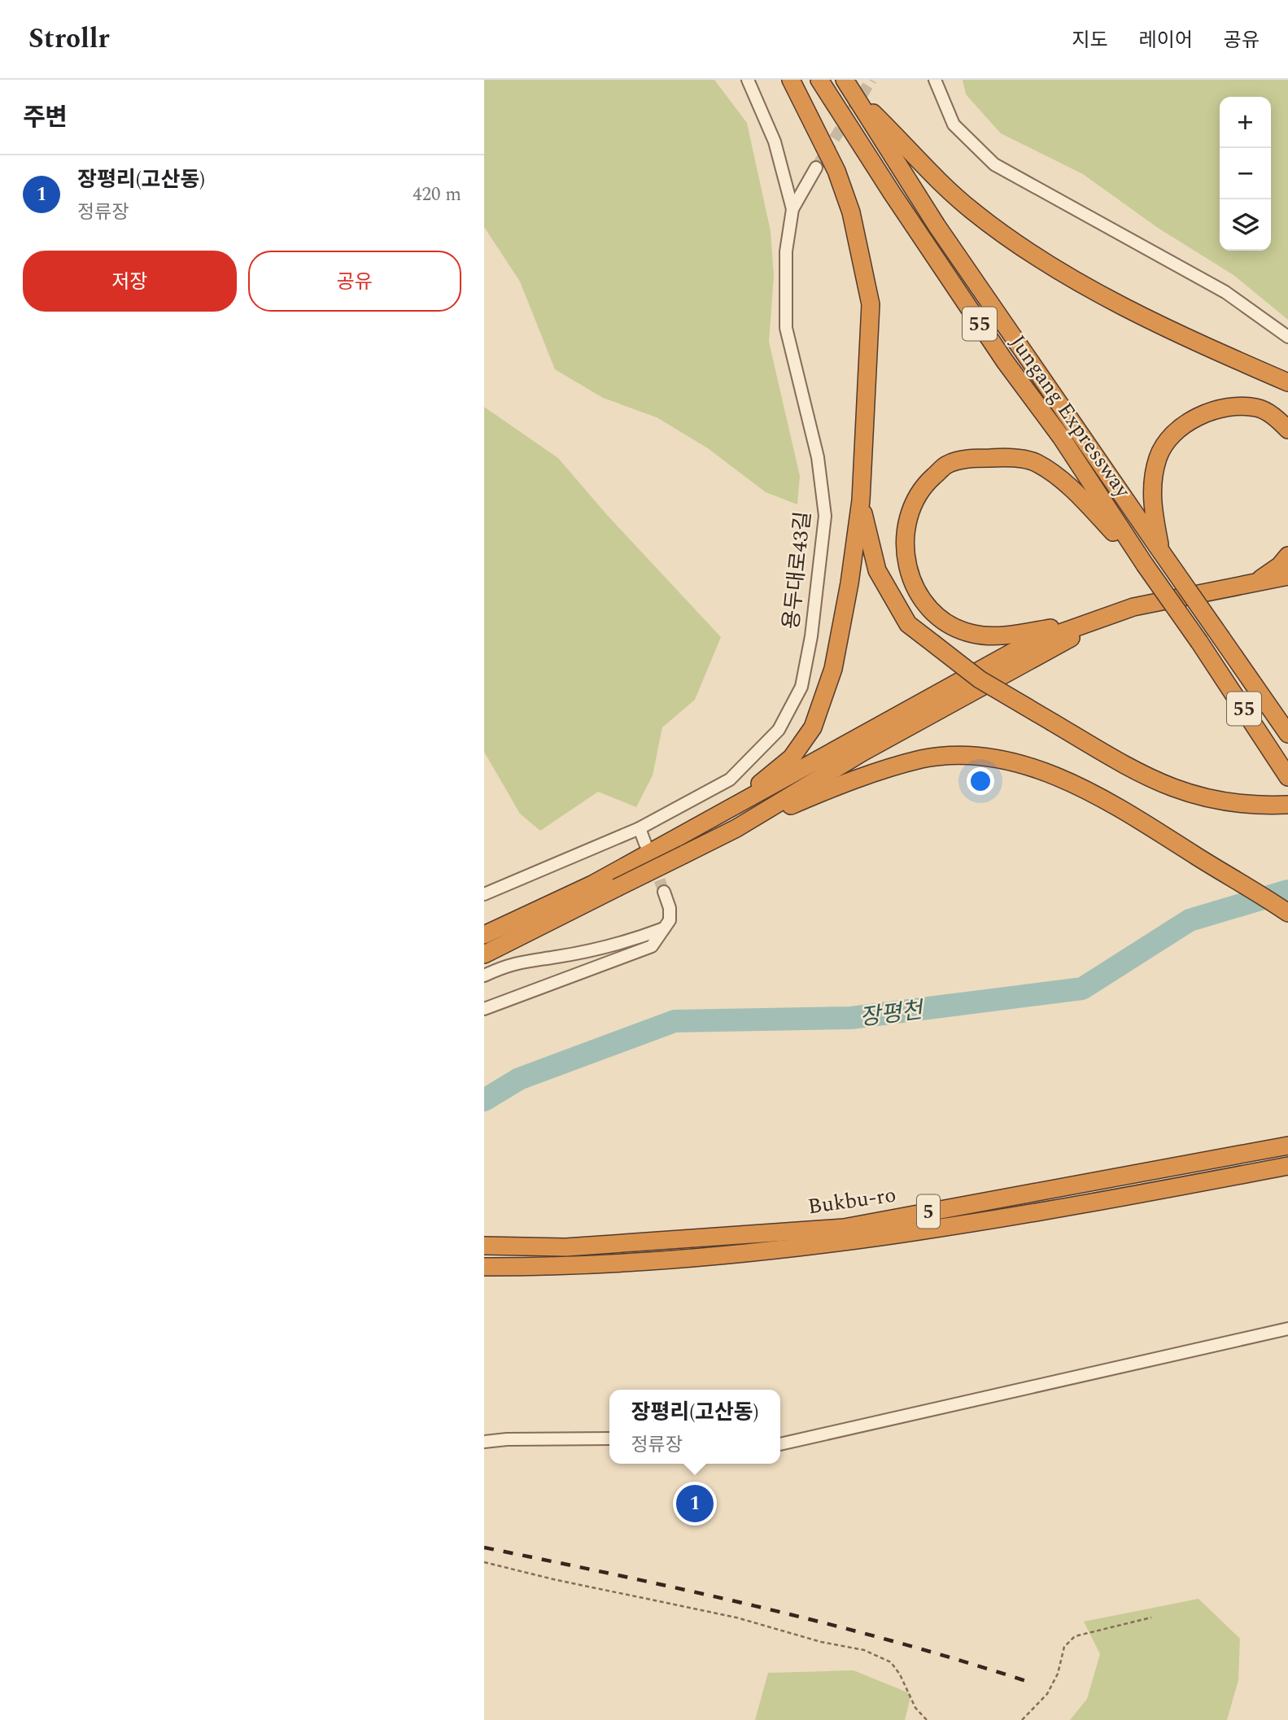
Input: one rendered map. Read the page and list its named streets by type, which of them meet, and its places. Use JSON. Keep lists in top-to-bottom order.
{
  "streets": {
    "highway": [
      "55",
      "Jungang Expressway",
      "Bukbu-ro",
      "5"
    ],
    "street": ["용두대로43길"]
  },
  "water": ["장평천"],
  "page": {
    "header": "Strollr",
    "nav": ["지도", "레이어", "공유"],
    "heading": "주변",
    "map_buttons": ["+", "−"],
    "list": [
      {
        "mark": "1",
        "name": "장평리(고산동)",
        "note": "정류장",
        "value": "420 m"
      }
    ],
    "buttons": ["저장", "공유"],
    "popup": ["장평리(고산동)", "정류장"],
    "pins": "1"
  }
}
